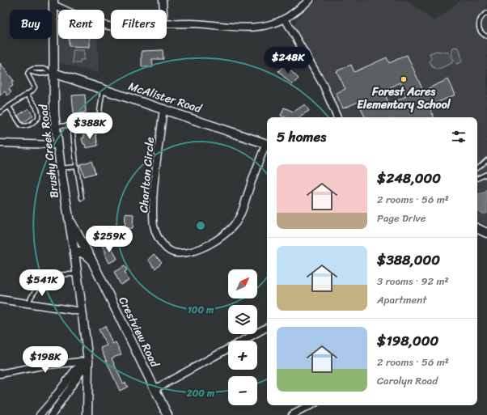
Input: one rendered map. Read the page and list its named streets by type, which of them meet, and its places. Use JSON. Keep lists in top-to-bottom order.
{
  "streets": {
    "street": [
      "McAlister Road",
      "Brushy Creek Road",
      "Charlton Circle",
      "Crestview Road"
    ]
  },
  "crossings": [
    ["McAlister Road", "Brushy Creek Road"],
    ["McAlister Road", "Charlton Circle"],
    ["Brushy Creek Road", "Crestview Road"]
  ],
  "places": ["Forest Acres Elementary School"],
  "north": "top right",
  "page": {
    "chip": ["Buy", "Rent", "Filters"],
    "price": [
      "$248K",
      "$388K",
      "$259K",
      "$541K",
      "$198K"
    ],
    "heading": "5 homes",
    "list": [
      {
        "name": "$248,000",
        "note": "2 rooms · 56 m² · Page Drive"
      },
      {
        "name": "$388,000",
        "note": "3 rooms · 92 m² · Apartment"
      },
      {
        "name": "$198,000",
        "note": "2 rooms · 56 m² · Carolyn Road"
      }
    ],
    "map_buttons": ["+", "−"]
  },
  "rings": ["100 m", "200 m"]
}
